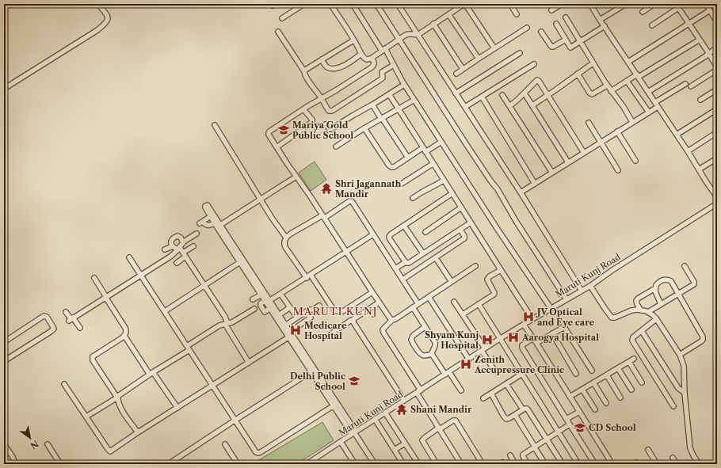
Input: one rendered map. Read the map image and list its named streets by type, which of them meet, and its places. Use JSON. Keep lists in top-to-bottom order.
{
  "streets": {
    "street": ["Maruti Kunj Road"]
  },
  "districts": ["MARUTI KUNJ"],
  "places": {
    "school or university": ["Mariya Gold Public School", "Delhi Public School", "CD School"],
    "temple": ["Shri Jagannath Mandir", "Shani Mandir"],
    "hospital": [
      "JV Optical and Eye care",
      "Medicare Hospital",
      "Aarogya Hospital",
      "Shyam Kunj Hospital",
      "Zenith Accupressure Clinic"
    ]
  },
  "north": "bottom right"
}
